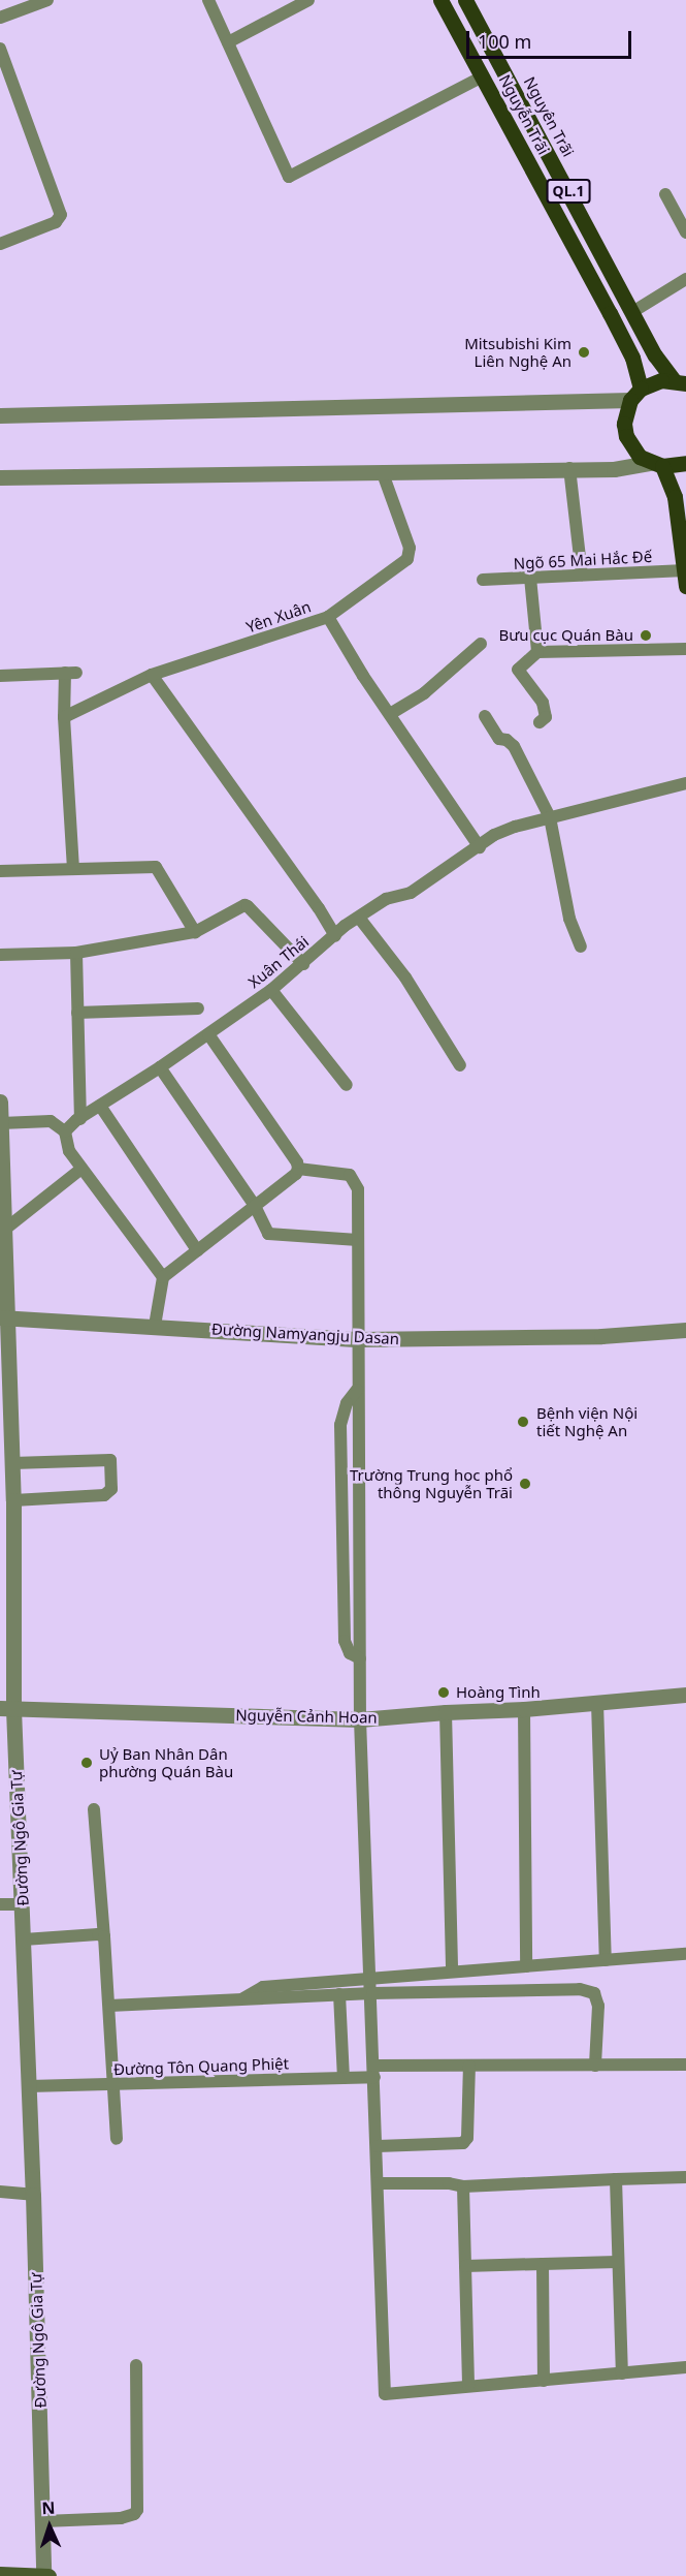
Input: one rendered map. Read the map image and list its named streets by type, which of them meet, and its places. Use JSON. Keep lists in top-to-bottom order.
{
  "streets": {
    "main road": ["Nguyễn Trãi", "Nguyên Trãi", "QL.1"],
    "street": [
      "Ngõ 65 Mai Hắc Đế",
      "Yên Xuân",
      "Xuân Thái",
      "Đường Namyangju Dasan",
      "Nguyễn Cảnh Hoan",
      "Đường Ngô Gia Tự",
      "Đường Tôn Quang Phiệt"
    ]
  },
  "crossings": [
    ["Nguyễn Trãi", "QL.1"],
    ["Nguyên Trãi", "QL.1"],
    ["QL.1", "Ngõ 65 Mai Hắc Đế"],
    ["Đường Namyangju Dasan", "Đường Ngô Gia Tự"],
    ["Nguyễn Cảnh Hoan", "Đường Ngô Gia Tự"],
    ["Đường Ngô Gia Tự", "Đường Tôn Quang Phiệt"]
  ],
  "places": [
    "Mitsubishi Kim Liên Nghệ An",
    "Bưu cục Quán Bàu",
    "Bệnh viện Nội tiết Nghệ An",
    "Trường Trung học phổ thông Nguyễn Trãi",
    "Hoàng Tình",
    "Uỷ Ban Nhân Dân phường Quán Bàu"
  ],
  "scale_bar": "100 m",
  "north": "top"
}
